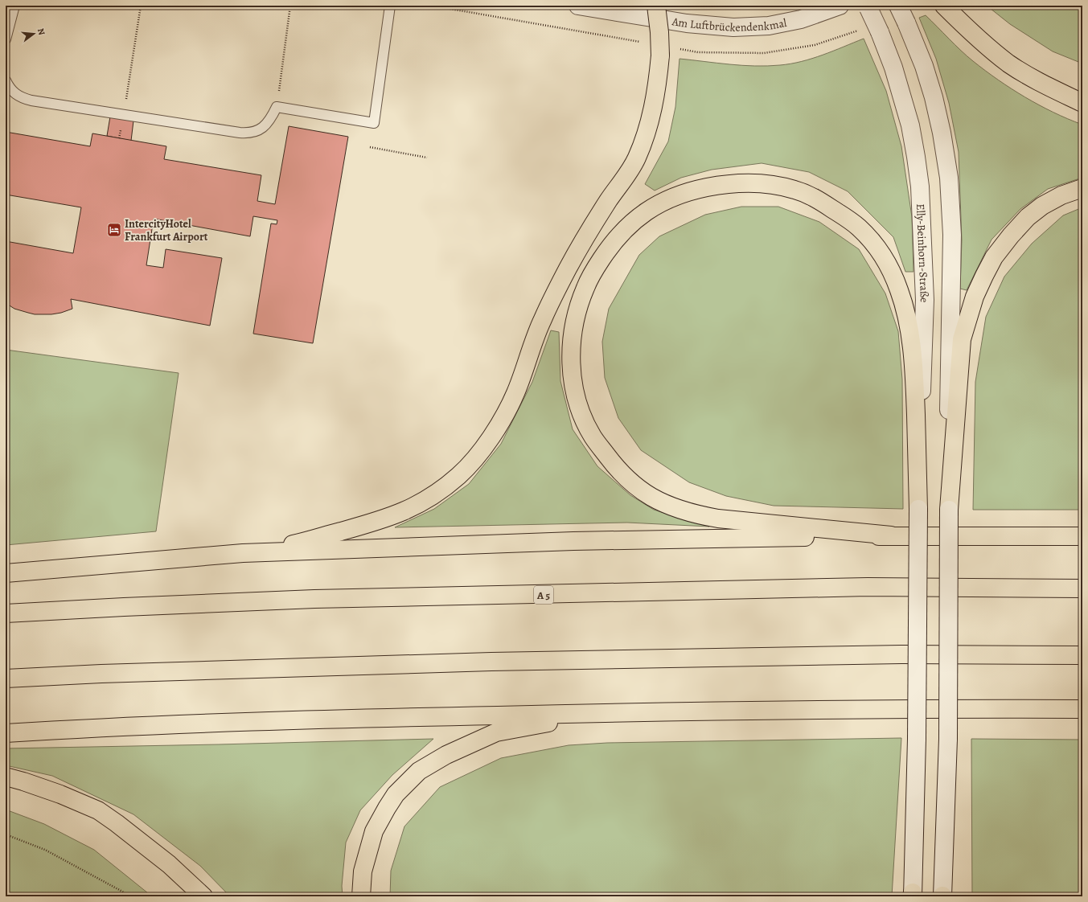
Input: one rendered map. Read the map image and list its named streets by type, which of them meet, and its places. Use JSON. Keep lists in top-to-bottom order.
{
  "streets": {
    "highway": ["A 5"],
    "street": ["Am Luftbrückendenkmal", "Elly-Beinhorn-Straße"]
  },
  "places": {
    "hotel": ["IntercityHotel Frankfurt Airport"]
  },
  "north": "right"
}
